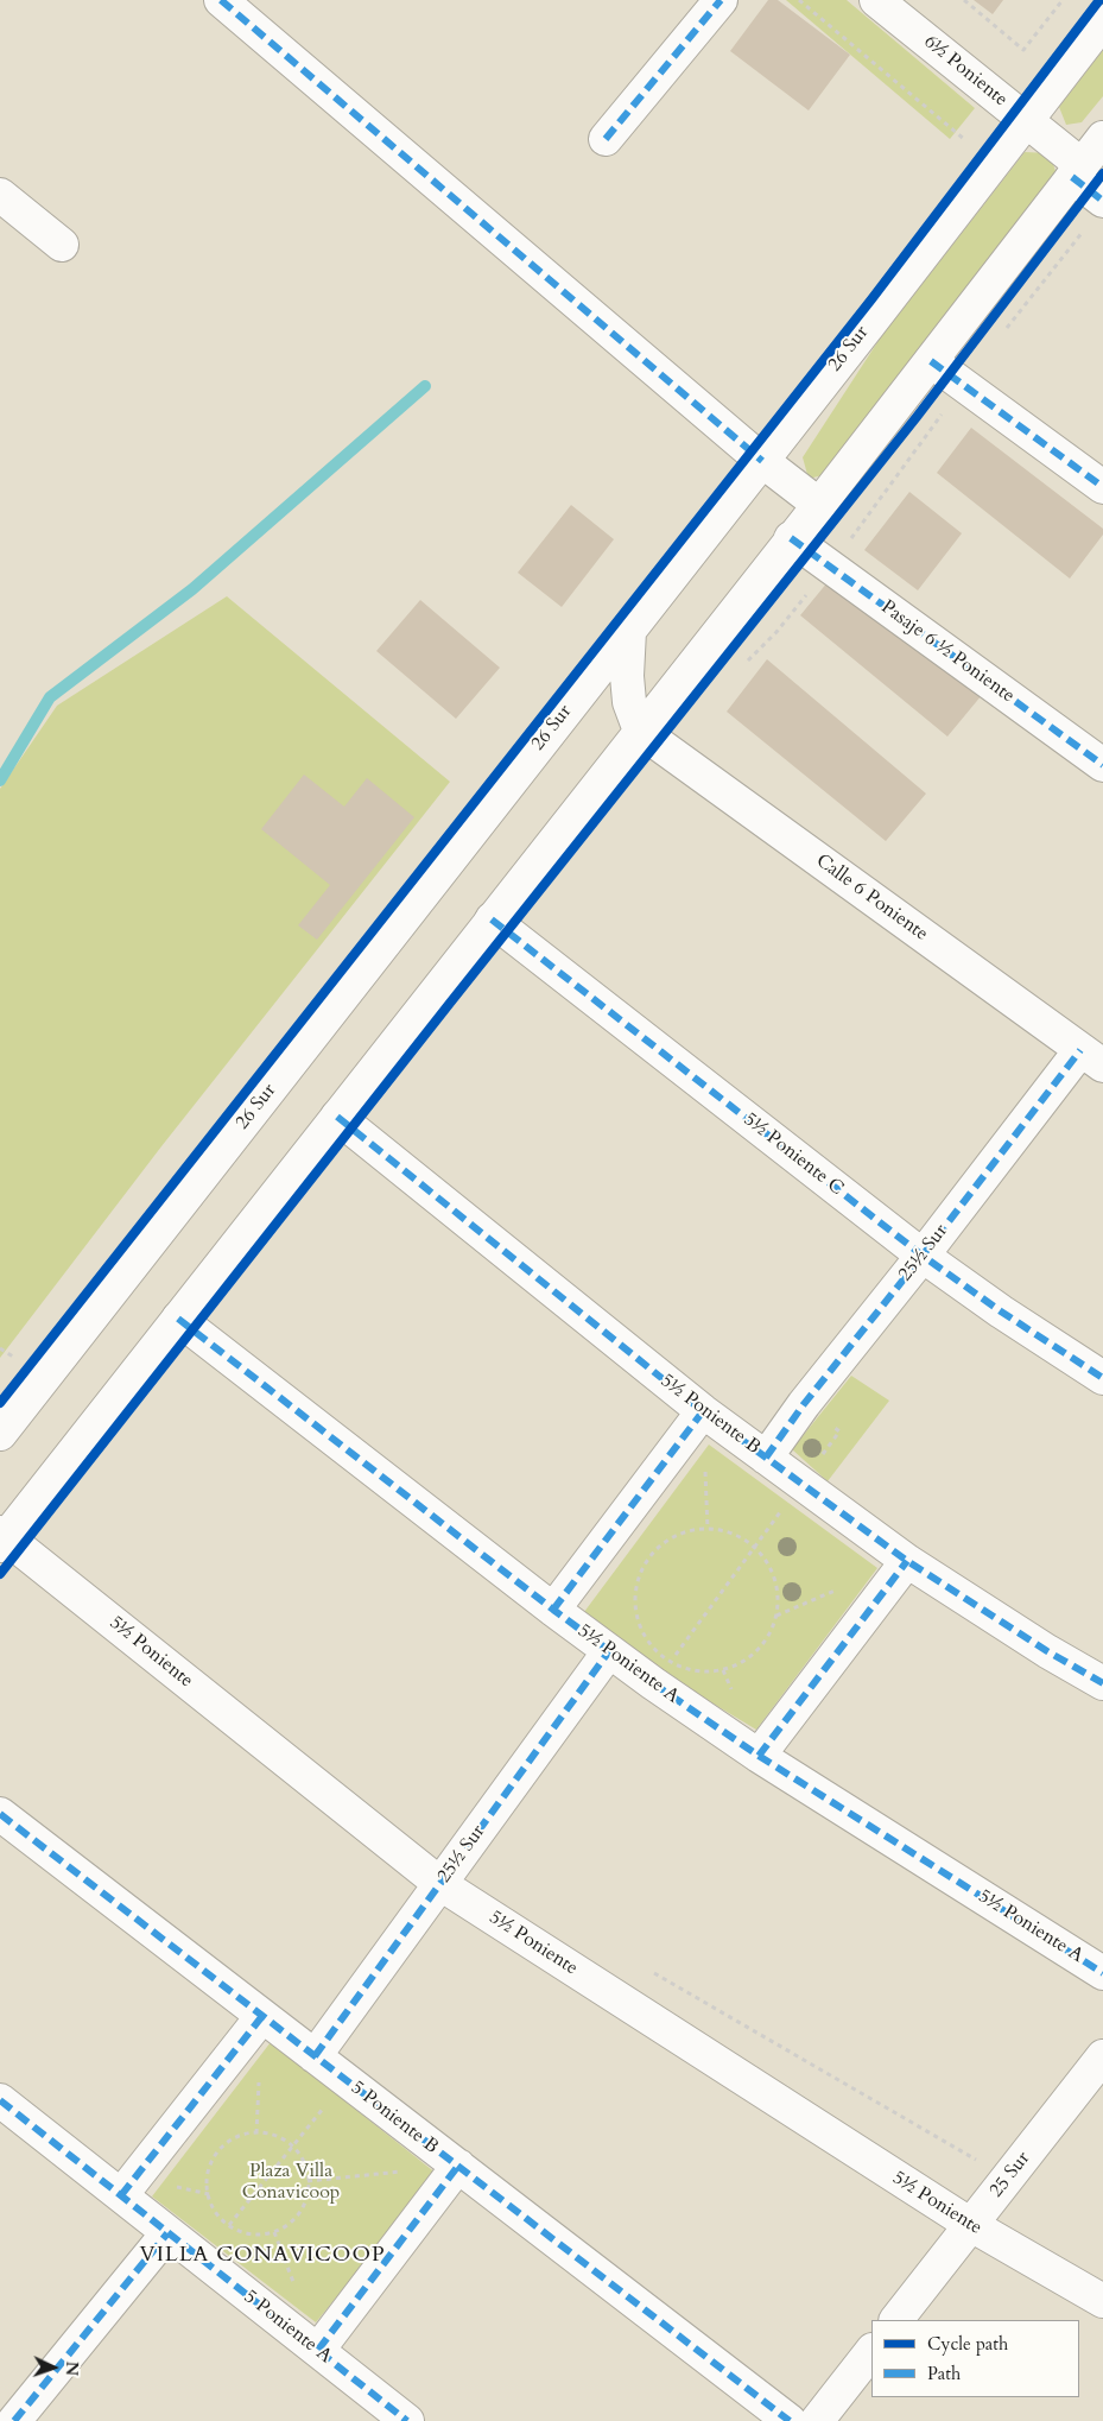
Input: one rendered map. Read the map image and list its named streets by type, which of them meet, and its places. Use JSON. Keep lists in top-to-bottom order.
{
  "streets": {
    "street": [
      "6½ Poniente",
      "26 Sur",
      "Pasaje 6 ½ Poniente",
      "Calle 6 Poniente",
      "5½ Poniente C",
      "25½ Sur",
      "5½ Poniente B",
      "5½ Poniente",
      "5½ Poniente A",
      "5 Poniente B",
      "25 Sur",
      "5 Poniente A"
    ]
  },
  "crossings": [
    ["6½ Poniente", "26 Sur"],
    ["Calle 6 Poniente", "25½ Sur"],
    ["5½ Poniente C", "25½ Sur"],
    ["25½ Sur", "5½ Poniente B"],
    ["25½ Sur", "5½ Poniente"],
    ["25½ Sur", "5½ Poniente A"],
    ["25½ Sur", "5 Poniente B"],
    ["5½ Poniente", "25 Sur"]
  ],
  "districts": ["VILLA CONAVICOOP"],
  "parks": ["Plaza Villa Conavicoop"],
  "legend": ["Cycle path", "Path"],
  "north": "right"
}
